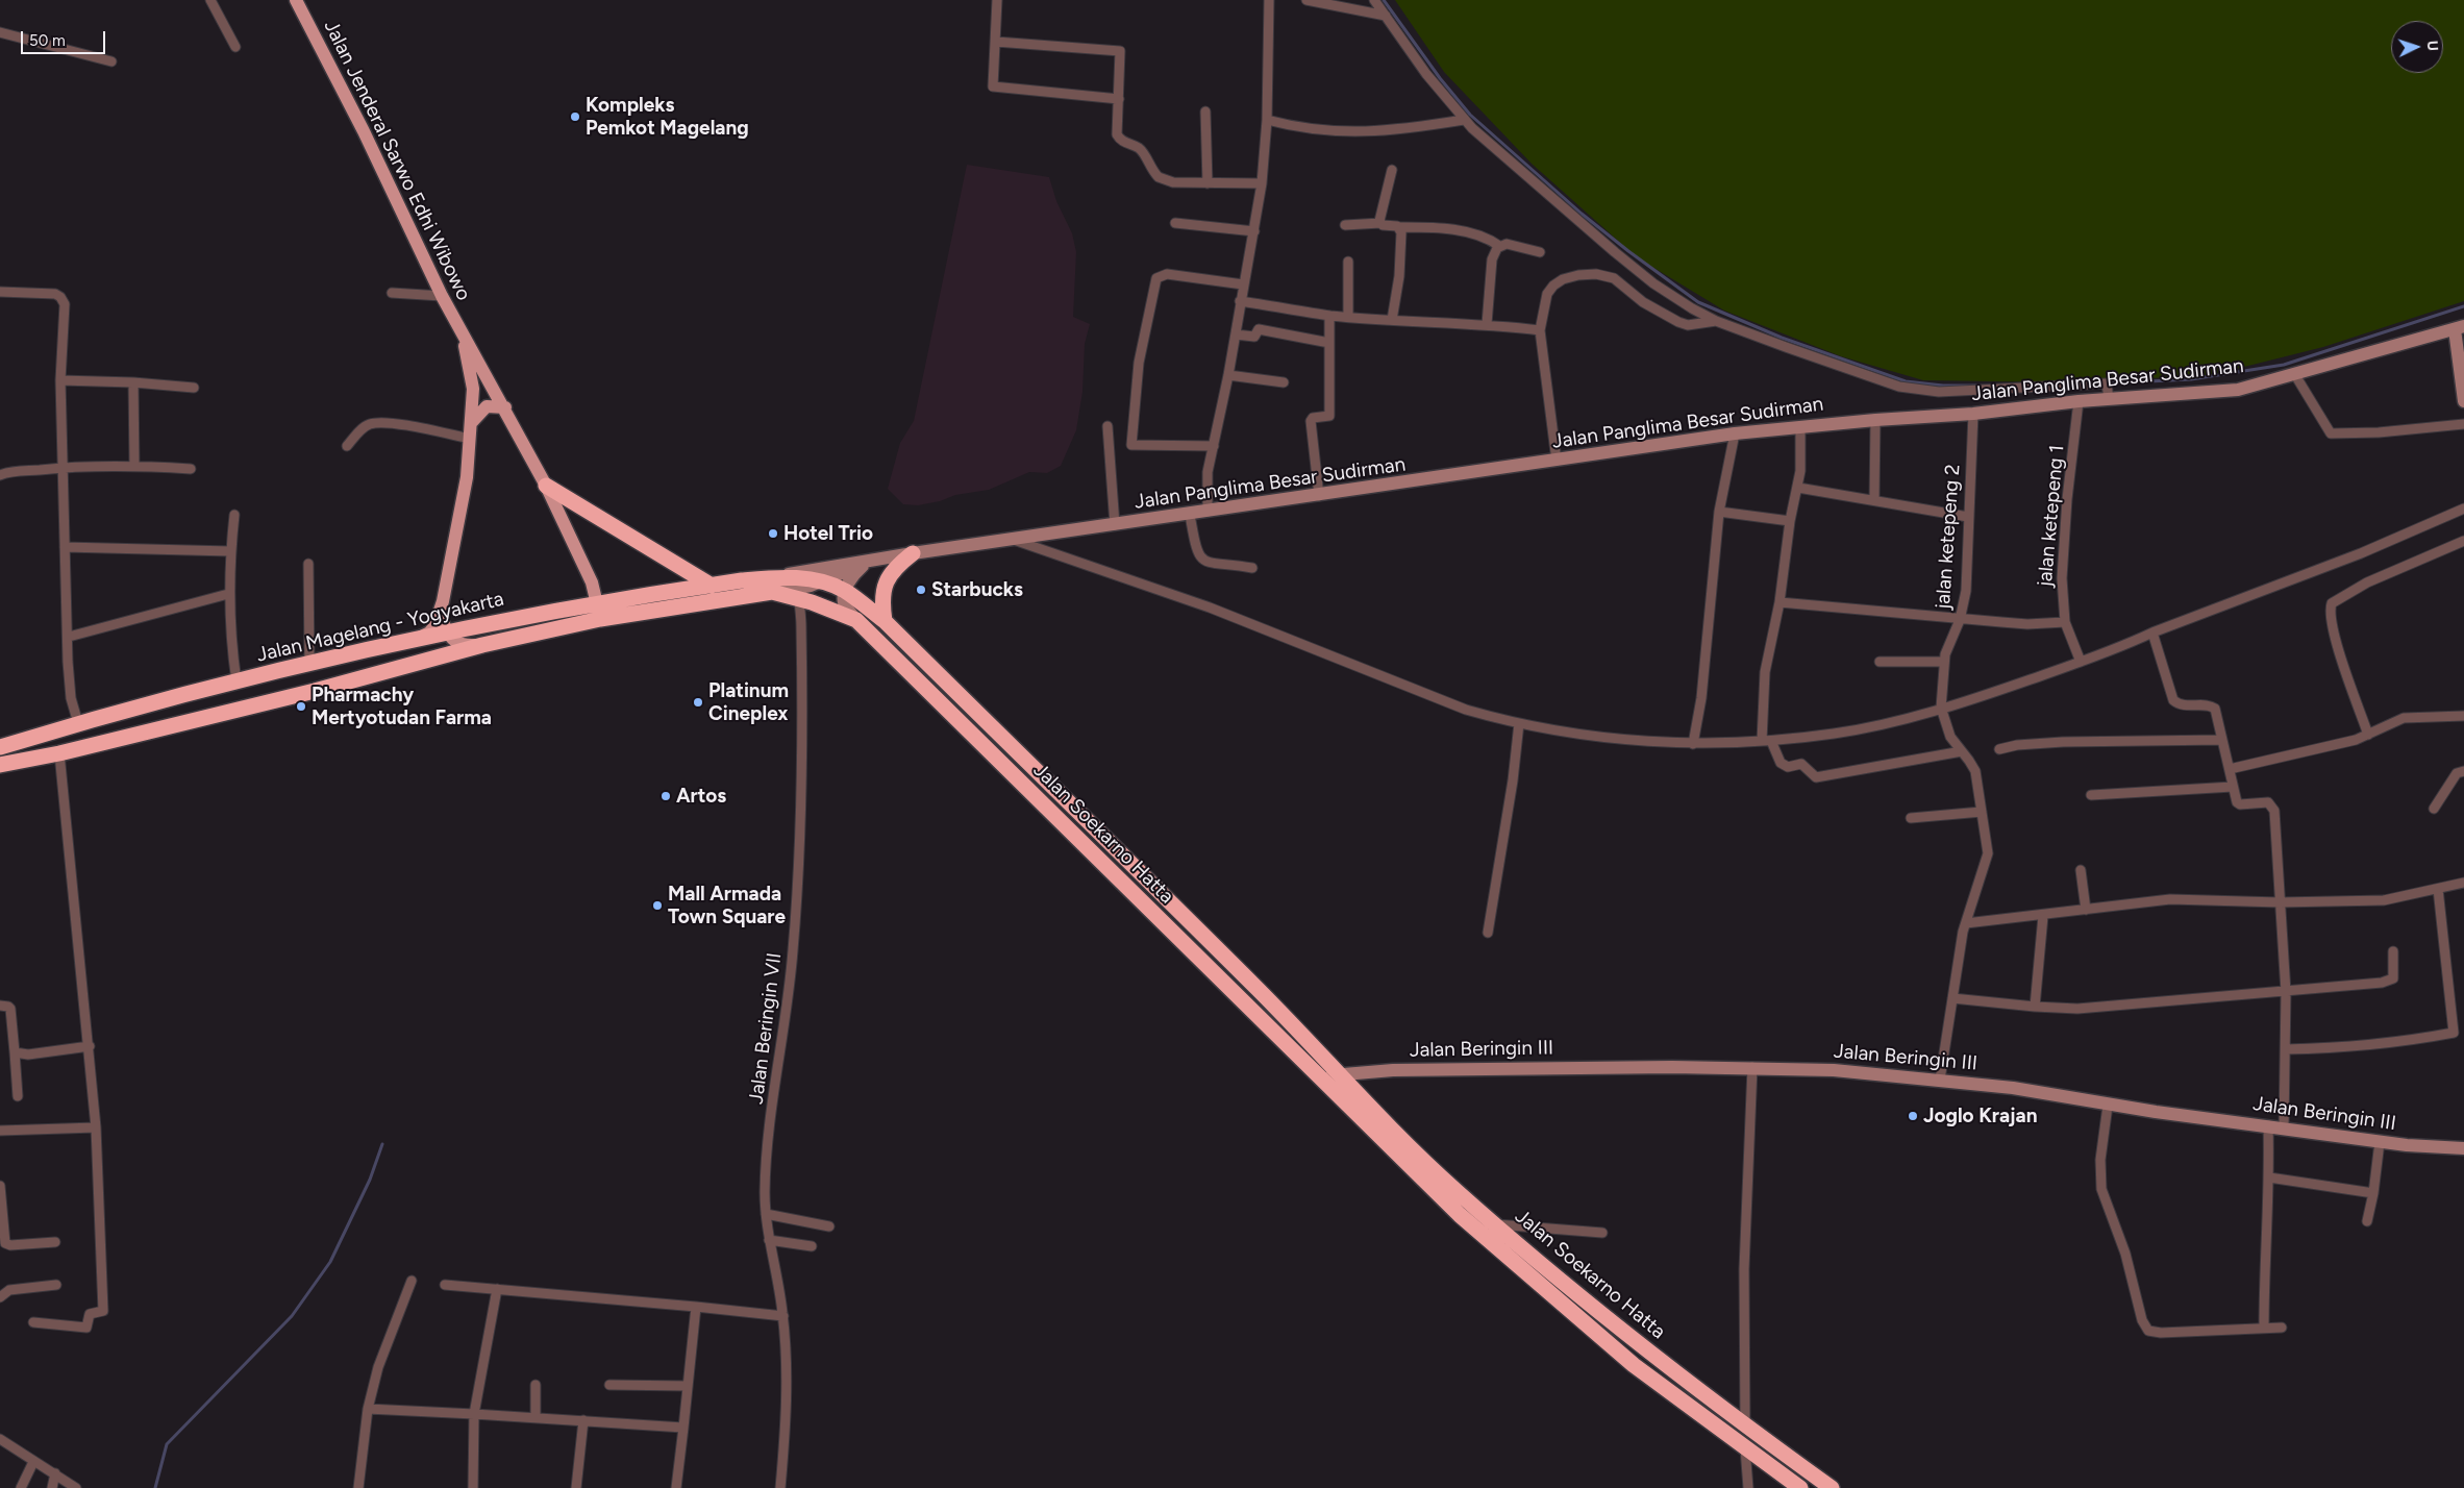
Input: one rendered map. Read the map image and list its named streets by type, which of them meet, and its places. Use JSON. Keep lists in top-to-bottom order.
{
  "streets": {
    "highway": ["Jalan Magelang - Yogyakarta", "Jalan Soekarno Hatta"],
    "main road": ["Jalan Jenderal Sarwo Edhi Wibowo", "Jalan Panglima Besar Sudirman", "Jalan Beringin III"],
    "street": ["jalan ketepeng 1", "jalan ketepeng 2", "Jalan Beringin VII"]
  },
  "crossings": [
    ["Jalan Jenderal Sarwo Edhi Wibowo", "Jalan Magelang - Yogyakarta"],
    ["Jalan Panglima Besar Sudirman", "jalan ketepeng 1"],
    ["Jalan Panglima Besar Sudirman", "jalan ketepeng 2"],
    ["jalan ketepeng 2", "Jalan Beringin III"],
    ["Jalan Soekarno Hatta", "Jalan Beringin VII"],
    ["Jalan Soekarno Hatta", "Jalan Beringin III"]
  ],
  "places": [
    "Kompleks Pemkot Magelang",
    "Hotel Trio",
    "Starbucks",
    "Platinum Cineplex",
    "Pharmachy Mertyotudan Farma",
    "Artos",
    "Mall Armada Town Square",
    "Joglo Krajan"
  ],
  "scale_bar": "50 m",
  "north": "right"
}
